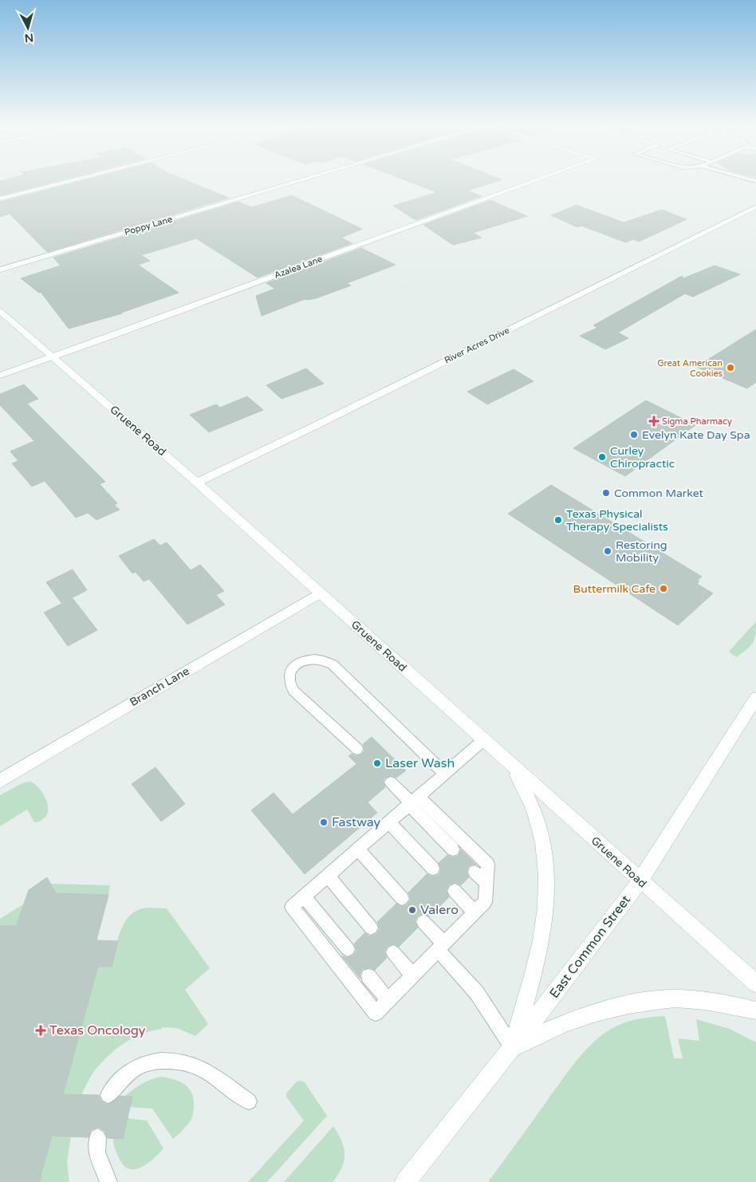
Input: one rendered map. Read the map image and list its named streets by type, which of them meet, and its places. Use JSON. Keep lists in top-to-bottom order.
{
  "streets": {
    "street": [
      "Poppy Lane",
      "Azalea Lane",
      "River Acres Drive",
      "Gruene Road",
      "Branch Lane",
      "East Common Street"
    ]
  },
  "crossings": [
    ["Azalea Lane", "Gruene Road"],
    ["River Acres Drive", "Gruene Road"],
    ["Gruene Road", "Branch Lane"],
    ["Gruene Road", "East Common Street"]
  ],
  "places": {
    "other": [
      "Great American Cookies",
      "Evelyn Kate Day Spa",
      "Curley Chiropractic",
      "Common Market",
      "Texas Physical Therapy Specialists",
      "Restoring Mobility",
      "Buttermilk Cafe",
      "Laser Wash",
      "Fastway",
      "Valero"
    ],
    "health": ["Sigma Pharmacy", "Texas Oncology"]
  },
  "north": "bottom"
}
